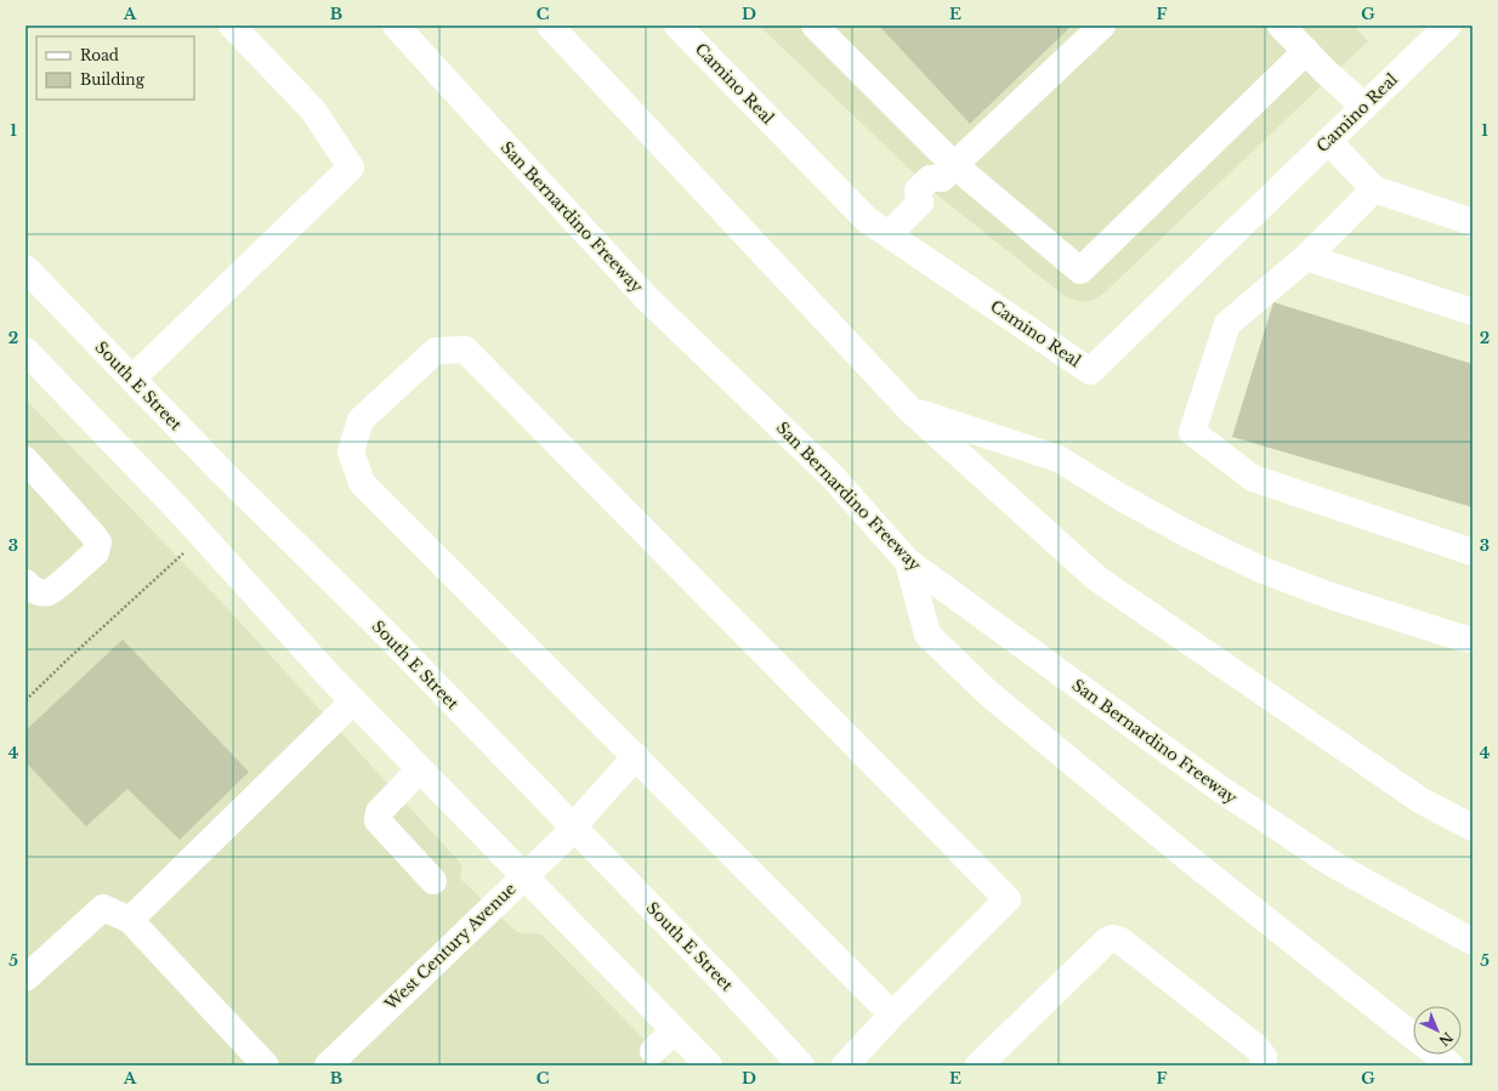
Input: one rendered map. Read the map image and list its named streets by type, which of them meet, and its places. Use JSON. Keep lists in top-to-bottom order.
{
  "streets": {
    "main road": [
      "Camino Real",
      "San Bernardino Freeway",
      "South E Street",
      "West Century Avenue"
    ]
  },
  "crossings": [
    ["South E Street", "West Century Avenue"]
  ],
  "legend": ["Road", "Building"],
  "north": "bottom right",
  "grid": {
    "columns": [
      "A",
      "B",
      "C",
      "D",
      "E",
      "F",
      "G"
    ],
    "rows": [
      "1",
      "2",
      "3",
      "4",
      "5"
    ]
  }
}
